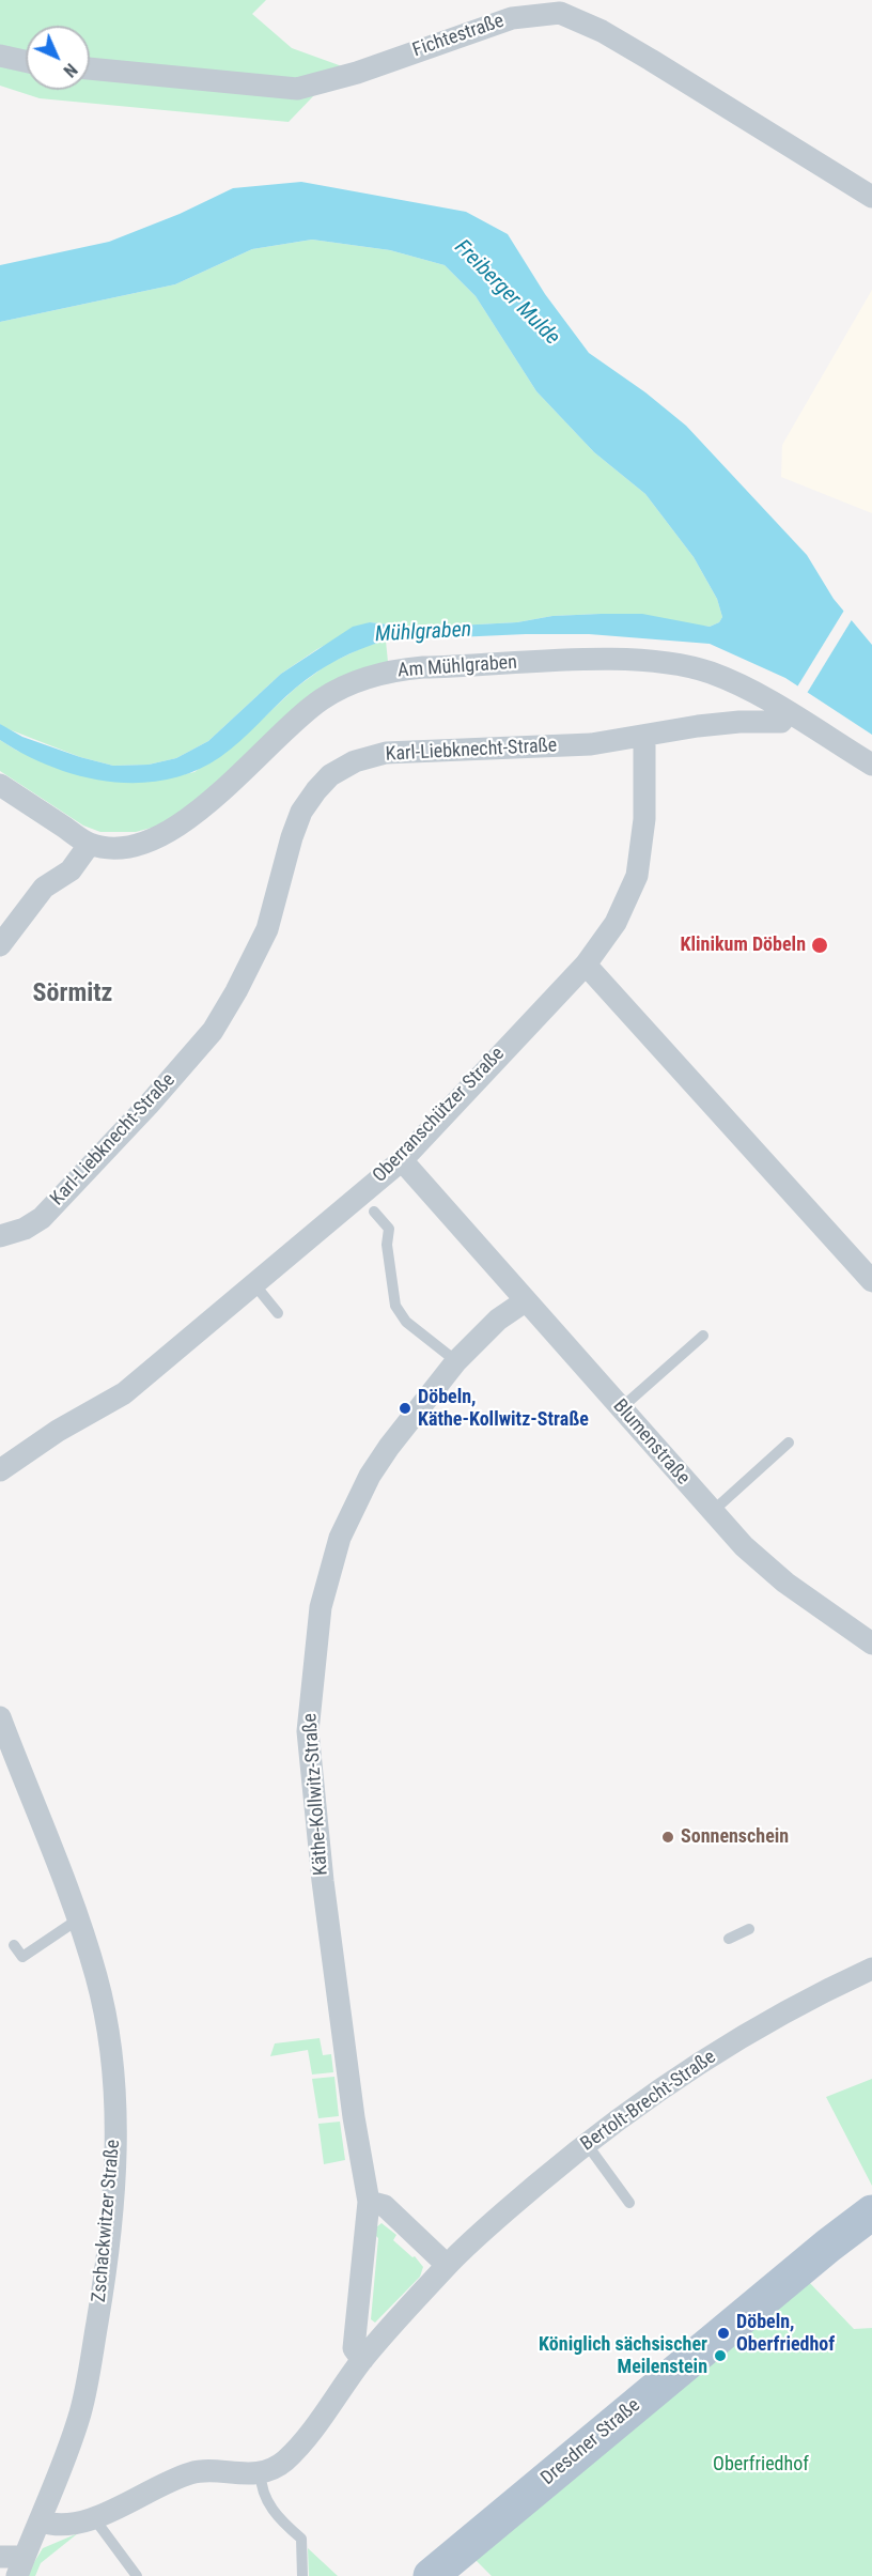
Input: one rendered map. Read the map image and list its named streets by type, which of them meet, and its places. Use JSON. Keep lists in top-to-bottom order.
{
  "streets": {
    "main road": ["Dresdner Straße"],
    "street": [
      "Fichtestraße",
      "Am Mühlgraben",
      "Karl-Liebknecht-Straße",
      "Oberranschützer Straße",
      "Blumenstraße",
      "Käthe-Kollwitz-Straße",
      "Bertolt-Brecht-Straße",
      "Zschackwitzer Straße"
    ]
  },
  "crossings": [
    ["Am Mühlgraben", "Karl-Liebknecht-Straße"],
    ["Karl-Liebknecht-Straße", "Oberranschützer Straße"],
    ["Oberranschützer Straße", "Blumenstraße"],
    ["Blumenstraße", "Käthe-Kollwitz-Straße"]
  ],
  "districts": ["Sörmitz"],
  "water": ["Freiberger Mulde", "Mühlgraben"],
  "parks": ["Oberfriedhof"],
  "places": [
    "Klinikum Döbeln",
    "Döbeln, Käthe-Kollwitz-Straße",
    "Sonnenschein",
    "Döbeln, Oberfriedhof",
    "Königlich sächsischer Meilenstein"
  ],
  "north": "bottom right"
}
